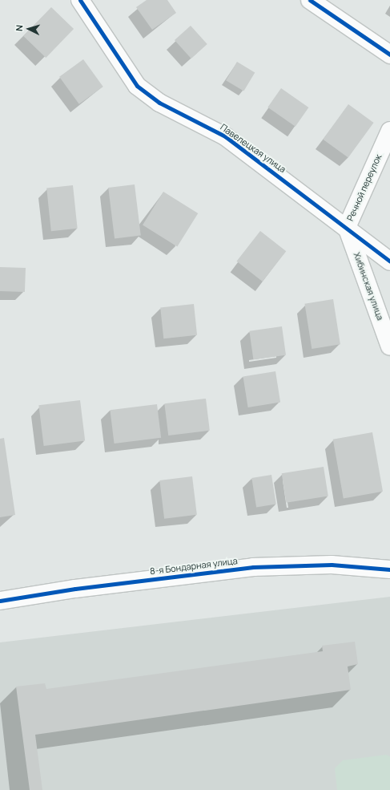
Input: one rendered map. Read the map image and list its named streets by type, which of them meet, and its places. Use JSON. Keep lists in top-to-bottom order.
{
  "streets": {
    "street": [
      "Павелецкая улица",
      "Речной переулок",
      "Хибинская улица",
      "8-я Бондарная улица"
    ]
  },
  "crossings": [
    ["Павелецкая улица", "Речной переулок"],
    ["Павелецкая улица", "Хибинская улица"],
    ["Речной переулок", "Хибинская улица"]
  ],
  "north": "left"
}
